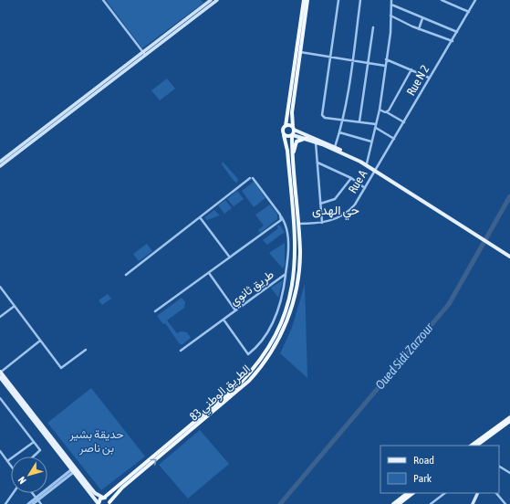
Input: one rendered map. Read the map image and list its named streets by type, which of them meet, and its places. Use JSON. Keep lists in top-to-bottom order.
{
  "streets": {
    "highway": ["الطريق الوطني 83"],
    "street": ["Rue N 2", "Rue A", "طريق ثانوي"]
  },
  "crossings": [
    ["Rue N 2", "Rue A"],
    ["Rue A", "الطريق الوطني 83"]
  ],
  "districts": ["حي الهدى"],
  "water": ["Oued Sidi Zarzour"],
  "parks": ["حديقة بشير بن ناصر"],
  "legend": ["Road", "Park"],
  "north": "bottom left"
}
